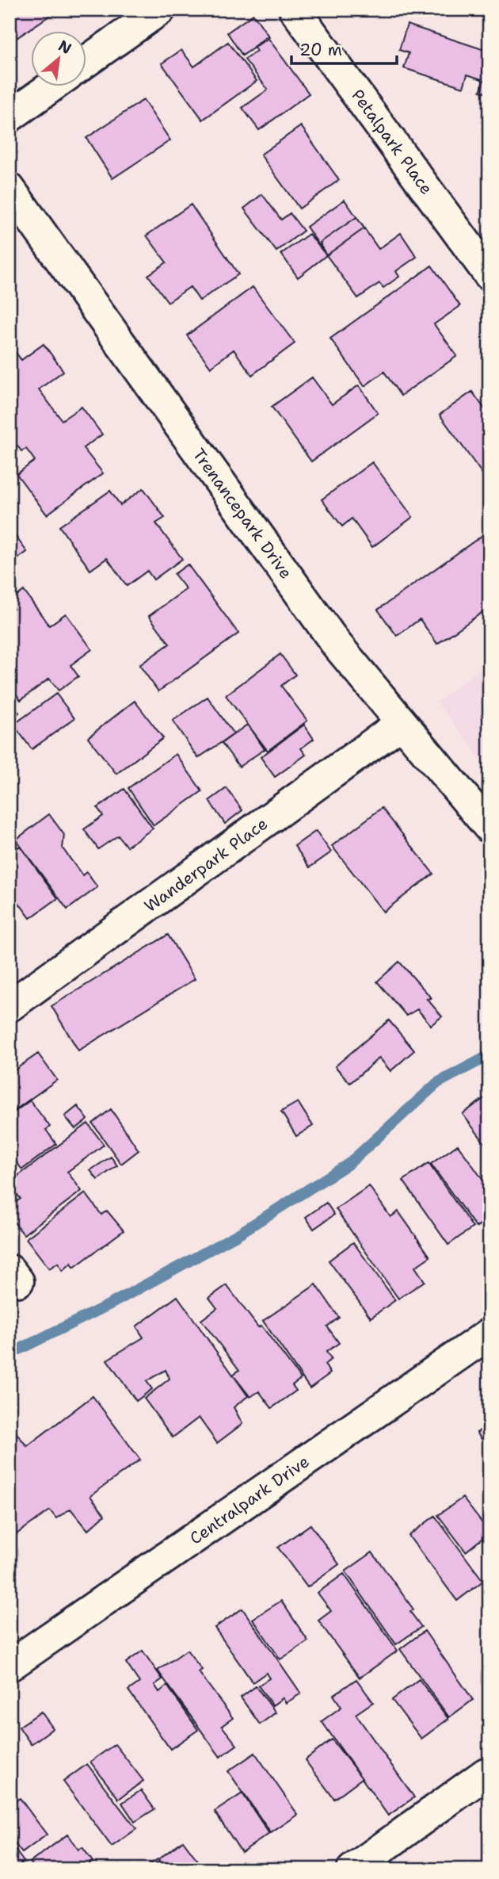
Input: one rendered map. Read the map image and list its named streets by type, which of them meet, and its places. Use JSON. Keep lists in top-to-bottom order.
{
  "streets": {
    "street": [
      "Petalpark Place",
      "Trenancepark Drive",
      "Wanderpark Place",
      "Centralpark Drive"
    ]
  },
  "crossings": [
    ["Trenancepark Drive", "Wanderpark Place"]
  ],
  "scale_bar": "20 m",
  "north": "top right"
}
